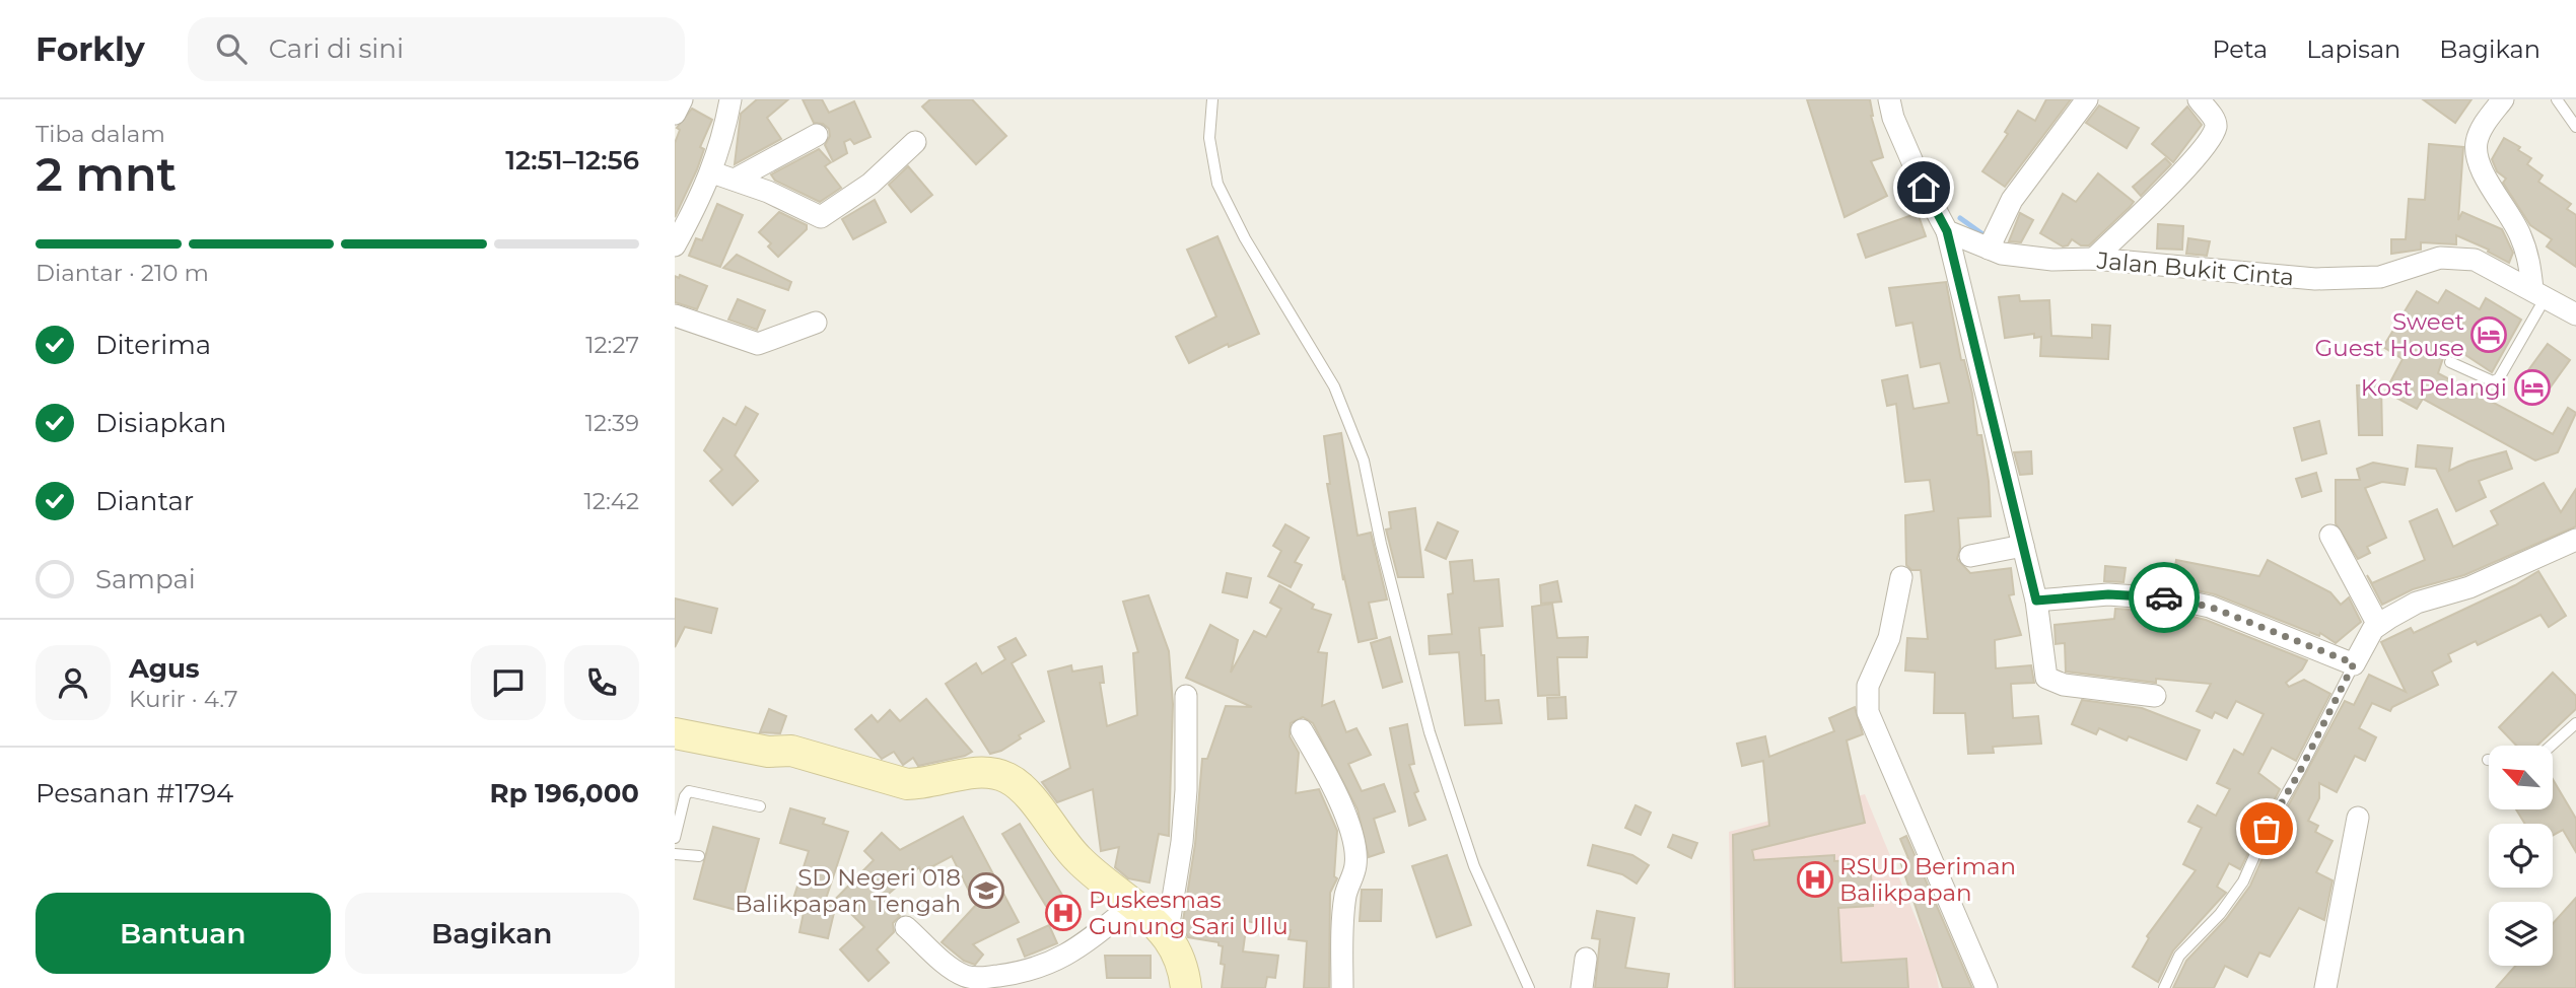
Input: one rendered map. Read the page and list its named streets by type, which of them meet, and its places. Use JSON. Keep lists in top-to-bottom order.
{
  "streets": {
    "street": ["Jalan Bukit Cinta"]
  },
  "places": {
    "hotel": ["Sweet Guest House", "Kost Pelangi"],
    "hospital": ["RSUD Beriman Balikpapan", "Puskesmas Gunung Sari Ullu"],
    "school or university": ["SD Negeri 018 Balikpapan Tengah"]
  },
  "north": "top left",
  "page": {
    "header": "Forkly",
    "search": "Cari di sini",
    "nav": ["Peta", "Lapisan", "Bagikan"],
    "heading": ["2 mnt", "Tiba dalam", "12:51–12:56"],
    "panel": [
      "Agus",
      "Kurir · 4.7",
      "Pesanan #1794",
      "Rp 196,000"
    ],
    "bar": "Diantar · 210 m",
    "list": [
      ["Diterima", "12:27"],
      ["Disiapkan", "12:39"],
      ["Diantar", "12:42"],
      "Sampai"
    ],
    "buttons": ["Bantuan", "Bagikan"]
  }
}
